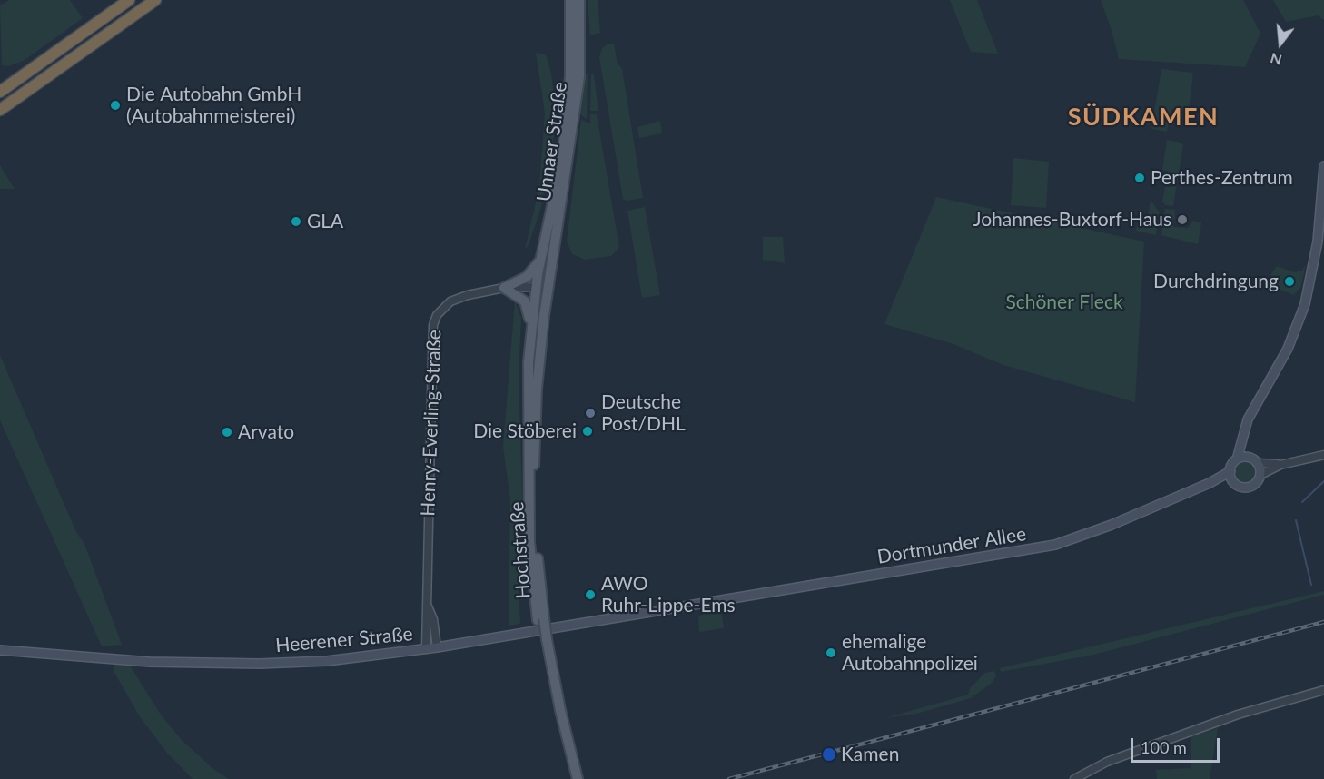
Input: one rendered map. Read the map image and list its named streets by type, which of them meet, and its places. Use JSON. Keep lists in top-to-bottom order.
{
  "streets": {
    "main road": [
      "Unnaer Straße",
      "Dortmunder Allee",
      "Hochstraße",
      "Heerener Straße"
    ],
    "street": ["Henry-Everling-Straße"]
  },
  "crossings": [
    ["Unnaer Straße", "Henry-Everling-Straße"],
    ["Unnaer Straße", "Hochstraße"],
    ["Henry-Everling-Straße", "Heerener Straße"],
    ["Dortmunder Allee", "Heerener Straße"]
  ],
  "districts": ["SÜDKAMEN"],
  "parks": ["Schöner Fleck"],
  "places": [
    "Die Autobahn GmbH (Autobahnmeisterei)",
    "Perthes-Zentrum",
    "Johannes-Buxtorf-Haus",
    "GLA",
    "Durchdringung",
    "Deutsche Post/DHL",
    "Die Stöberei",
    "Arvato",
    "AWO Ruhr-Lippe-Ems",
    "ehemalige Autobahnpolizei",
    "Kamen"
  ],
  "scale_bar": "100 m",
  "north": "bottom"
}
